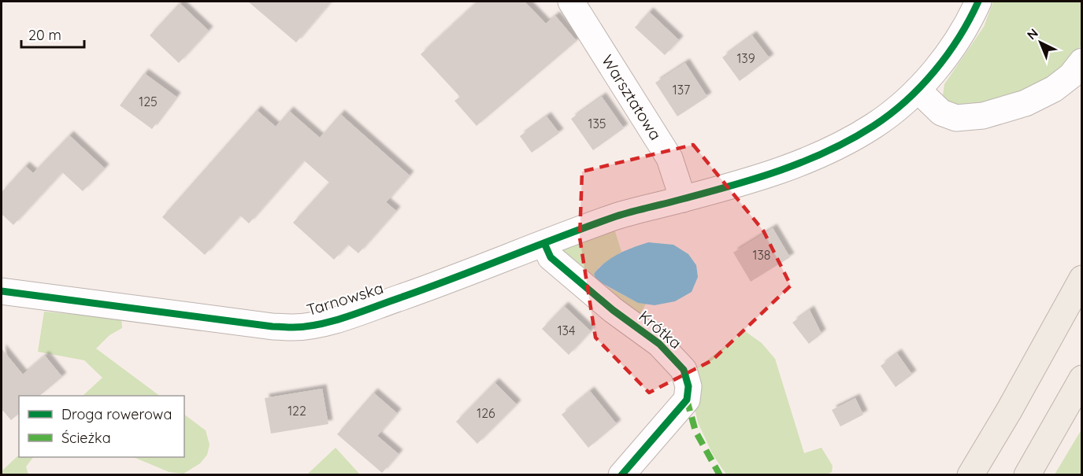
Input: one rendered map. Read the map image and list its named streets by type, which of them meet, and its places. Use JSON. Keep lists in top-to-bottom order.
{
  "streets": {
    "street": ["Warsztatowa", "Tarnowska", "Krótka"]
  },
  "crossings": [
    ["Warsztatowa", "Tarnowska"],
    ["Tarnowska", "Krótka"]
  ],
  "house_numbers": [
    "139",
    "137",
    "125",
    "135",
    "138",
    "134",
    "122",
    "126"
  ],
  "legend": ["Droga rowerowa", "Ścieżka"],
  "scale_bar": "20 m",
  "north": "top left"
}
